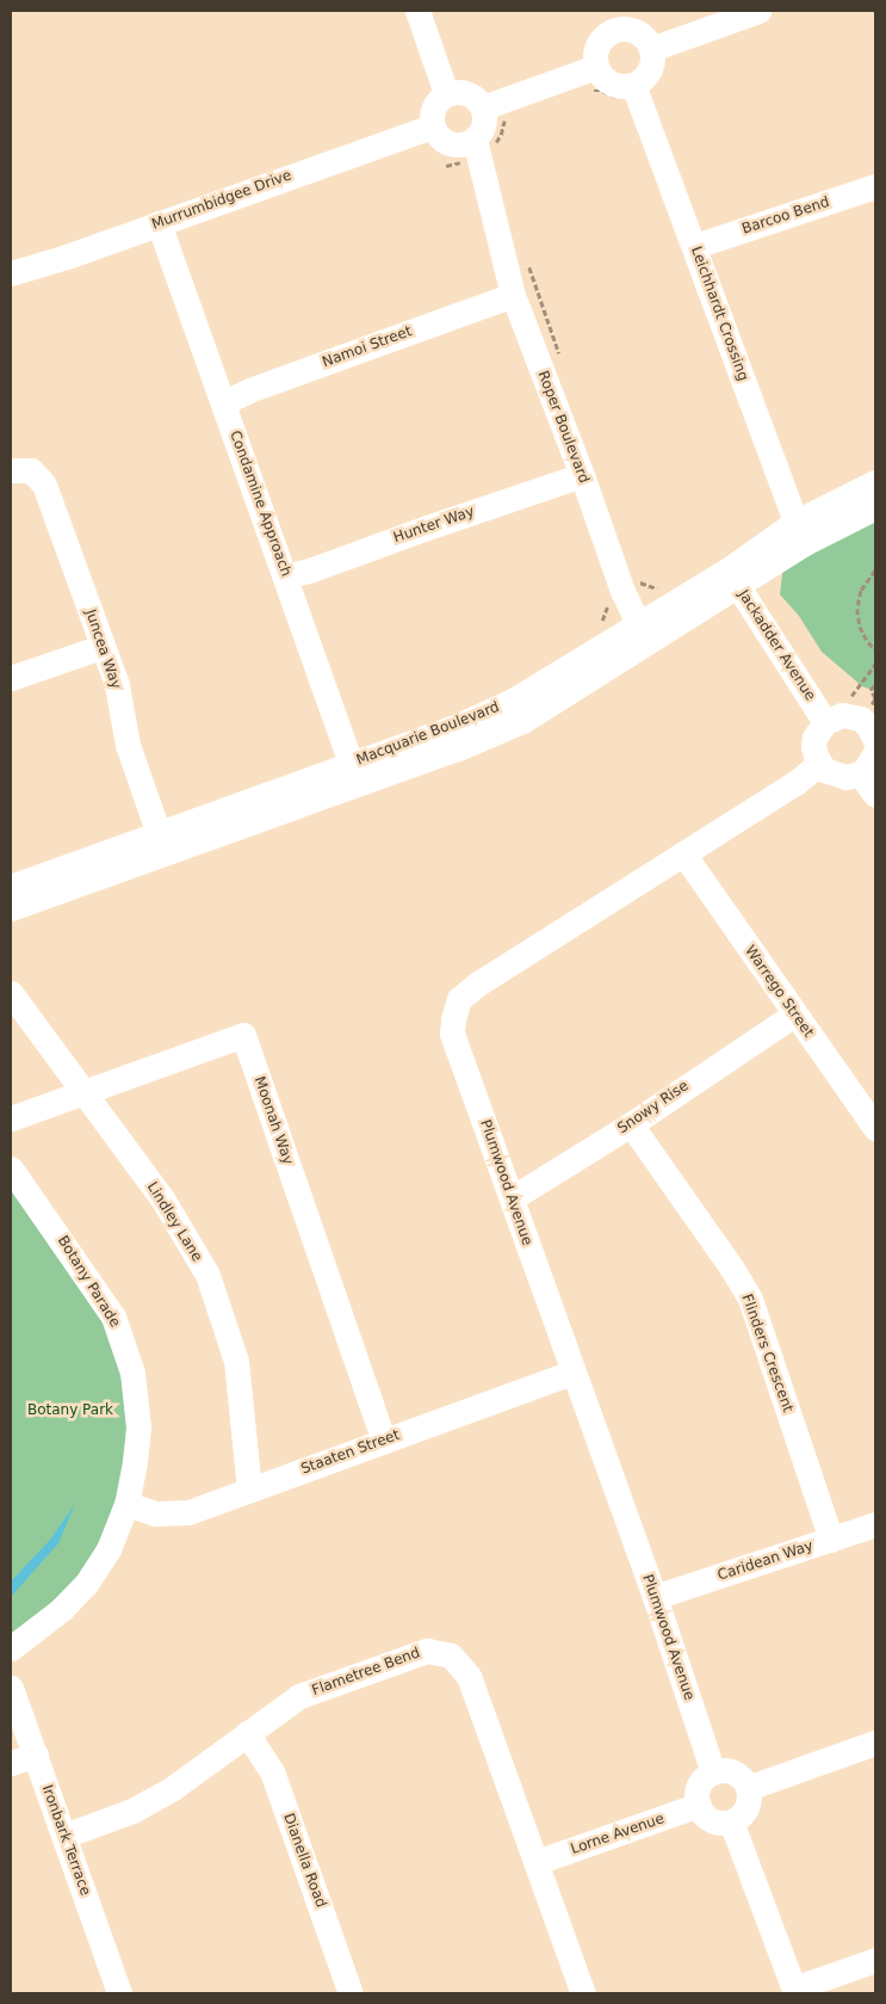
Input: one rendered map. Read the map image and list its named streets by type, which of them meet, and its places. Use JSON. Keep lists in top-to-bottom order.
{
  "streets": {
    "street": [
      "Murrumbidgee Drive",
      "Barcoo Bend",
      "Leichhardt Crossing",
      "Namoi Street",
      "Roper Boulevard",
      "Condamine Approach",
      "Hunter Way",
      "Jackadder Avenue",
      "Juncea Way",
      "Macquarie Boulevard",
      "Warrego Street",
      "Snowy Rise",
      "Moonah Way",
      "Plumwood Avenue",
      "Lindley Lane",
      "Botany Parade",
      "Flinders Crescent",
      "Staaten Street",
      "Caridean Way",
      "Flametree Bend",
      "Lorne Avenue",
      "Ironbark Terrace",
      "Dianella Road"
    ]
  },
  "crossings": [
    ["Murrumbidgee Drive", "Roper Boulevard"],
    ["Murrumbidgee Drive", "Condamine Approach"],
    ["Barcoo Bend", "Leichhardt Crossing"],
    ["Leichhardt Crossing", "Macquarie Boulevard"],
    ["Namoi Street", "Roper Boulevard"],
    ["Namoi Street", "Condamine Approach"],
    ["Roper Boulevard", "Hunter Way"],
    ["Roper Boulevard", "Macquarie Boulevard"],
    ["Condamine Approach", "Hunter Way"],
    ["Condamine Approach", "Macquarie Boulevard"],
    ["Jackadder Avenue", "Macquarie Boulevard"],
    ["Jackadder Avenue", "Plumwood Avenue"],
    ["Juncea Way", "Macquarie Boulevard"],
    ["Warrego Street", "Snowy Rise"],
    ["Warrego Street", "Plumwood Avenue"],
    ["Snowy Rise", "Plumwood Avenue"],
    ["Snowy Rise", "Flinders Crescent"],
    ["Moonah Way", "Lindley Lane"],
    ["Moonah Way", "Staaten Street"],
    ["Plumwood Avenue", "Staaten Street"],
    ["Plumwood Avenue", "Caridean Way"],
    ["Plumwood Avenue", "Lorne Avenue"],
    ["Lindley Lane", "Staaten Street"],
    ["Botany Parade", "Staaten Street"],
    ["Flinders Crescent", "Caridean Way"],
    ["Flametree Bend", "Lorne Avenue"],
    ["Flametree Bend", "Ironbark Terrace"],
    ["Flametree Bend", "Dianella Road"]
  ],
  "parks": ["Botany Park"]
}
